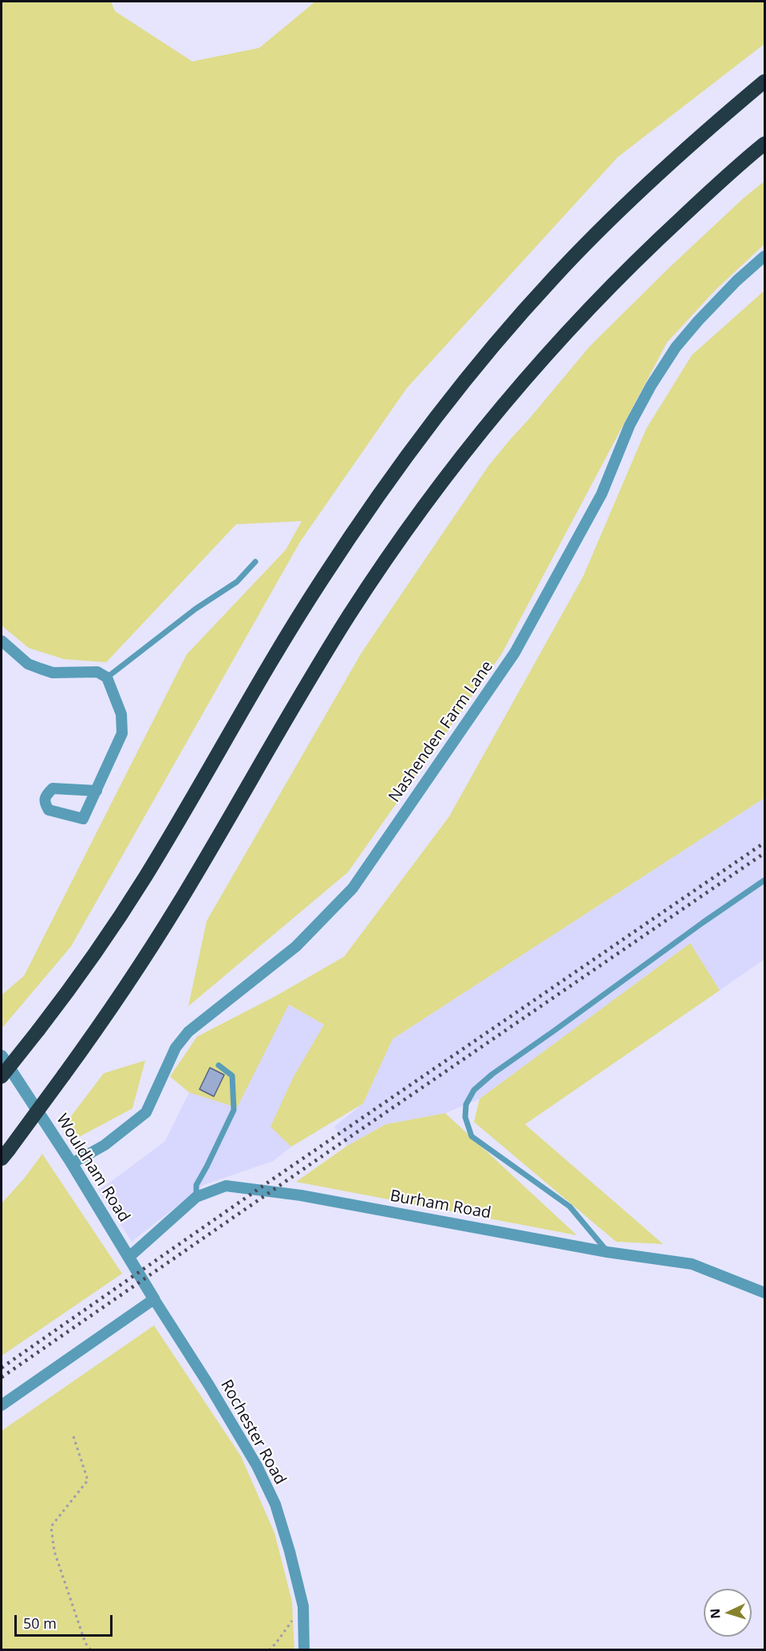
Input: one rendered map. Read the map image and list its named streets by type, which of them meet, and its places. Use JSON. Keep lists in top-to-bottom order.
{
  "streets": {
    "street": [
      "Nashenden Farm Lane",
      "Wouldham Road",
      "Burham Road",
      "Rochester Road"
    ]
  },
  "crossings": [
    ["Nashenden Farm Lane", "Wouldham Road"],
    ["Wouldham Road", "Burham Road"],
    ["Wouldham Road", "Rochester Road"]
  ],
  "scale_bar": "50 m",
  "north": "left"
}
